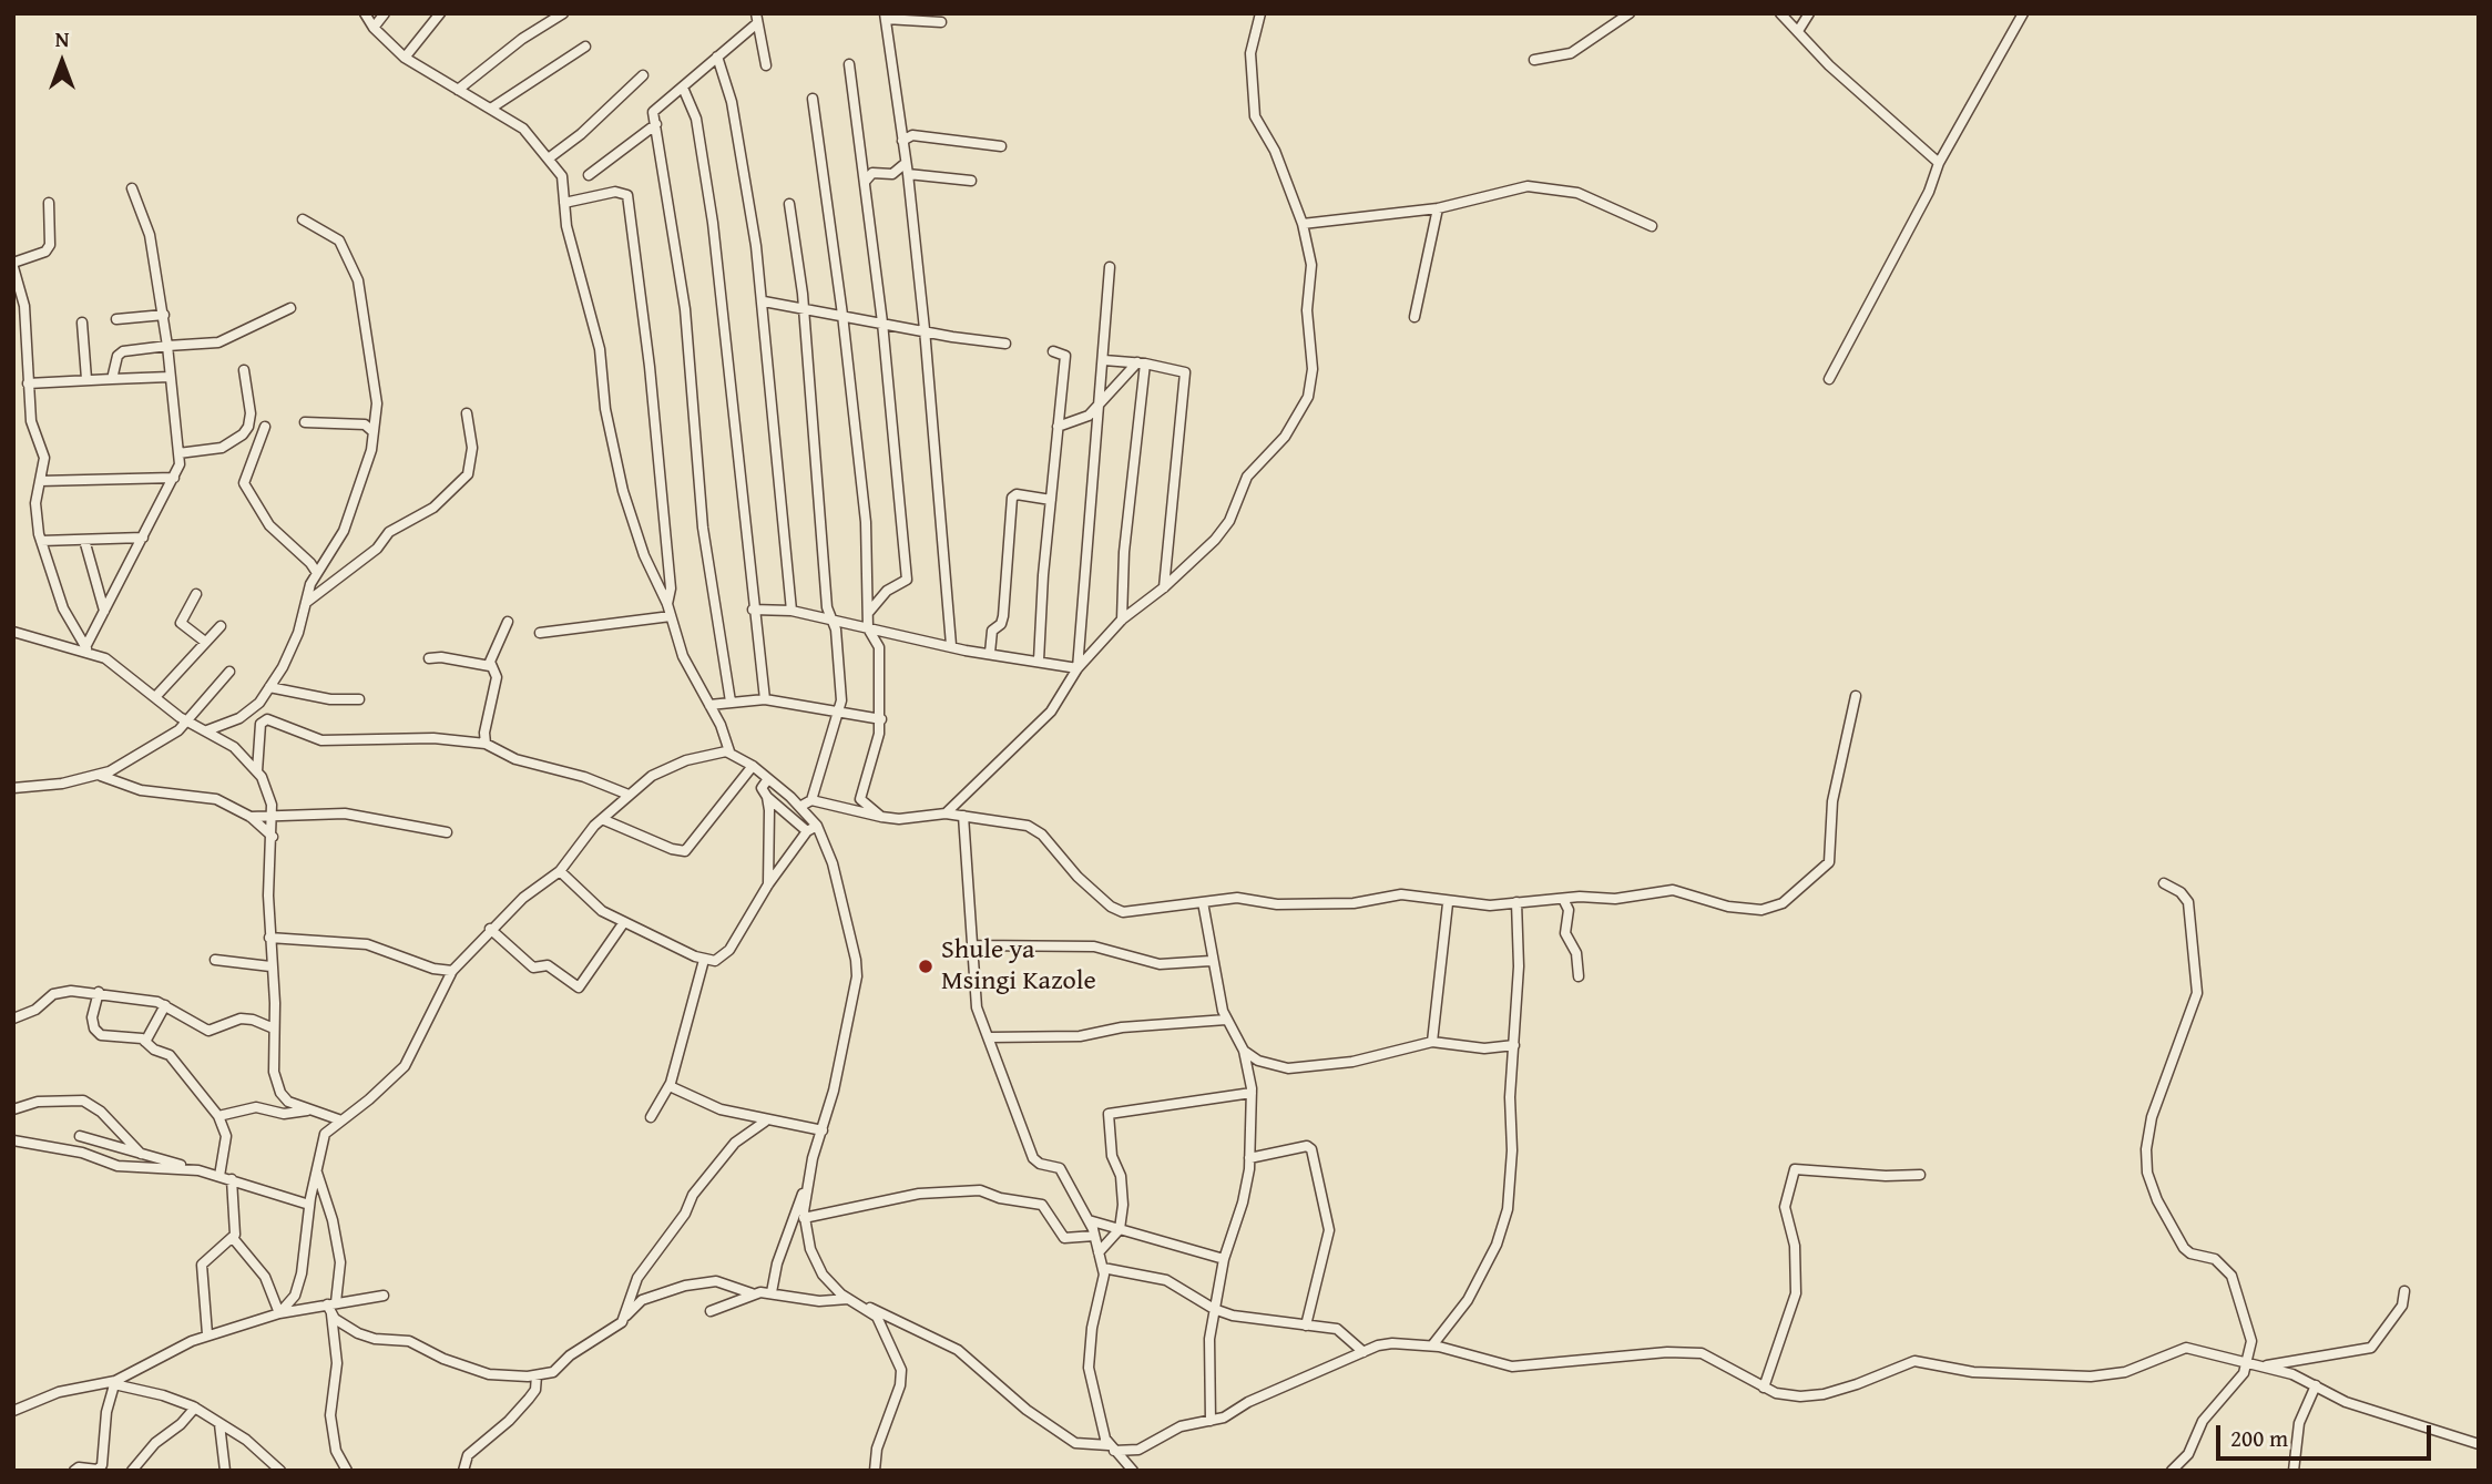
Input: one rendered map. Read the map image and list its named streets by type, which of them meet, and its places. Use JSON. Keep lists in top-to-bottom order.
{
  "places": ["Shule ya Msingi Kazole"],
  "scale_bar": "200 m",
  "north": "top"
}
